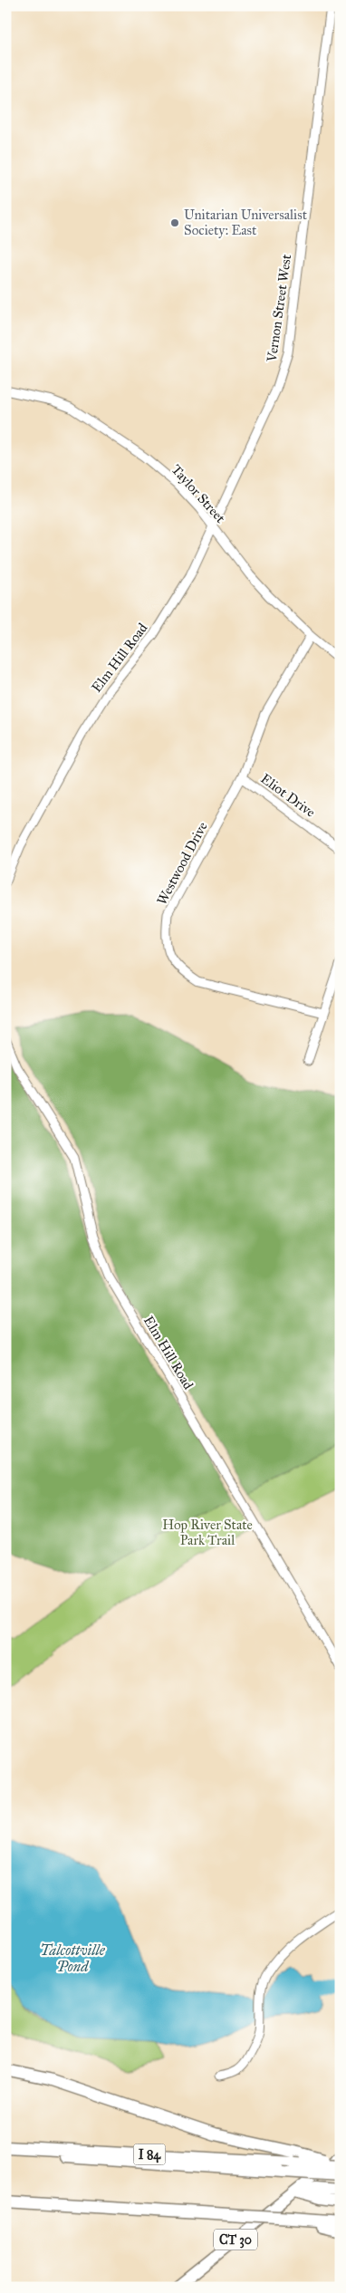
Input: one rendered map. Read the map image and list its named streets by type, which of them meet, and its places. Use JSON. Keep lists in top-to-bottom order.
{
  "streets": {
    "highway": ["I 84"],
    "main road": ["CT 30"],
    "street": [
      "Vernon Street West",
      "Taylor Street",
      "Elm Hill Road",
      "Eliot Drive",
      "Westwood Drive"
    ]
  },
  "crossings": [
    ["Vernon Street West", "Elm Hill Road"],
    ["Taylor Street", "Elm Hill Road"],
    ["Taylor Street", "Westwood Drive"],
    ["Eliot Drive", "Westwood Drive"],
    ["I 84", "CT 30"]
  ],
  "water": ["Talcottville Pond"],
  "parks": ["Hop River State Park Trail"],
  "places": ["Unitarian Universalist Society: East"]
}
